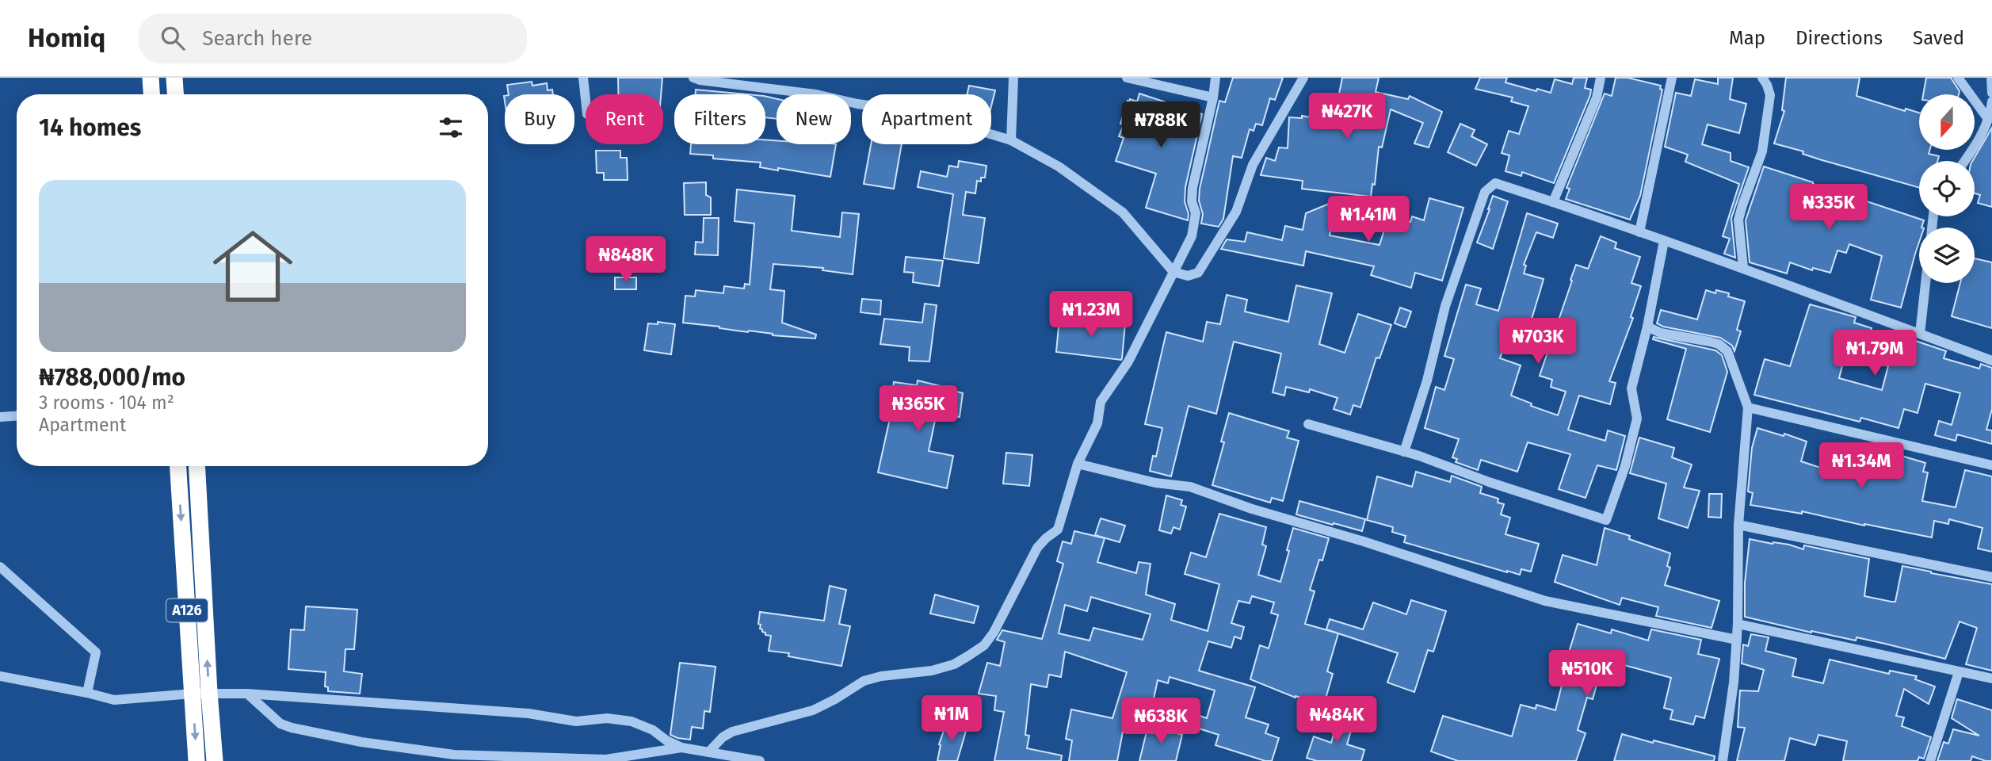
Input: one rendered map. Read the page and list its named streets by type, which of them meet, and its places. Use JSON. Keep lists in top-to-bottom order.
{
  "streets": {
    "highway": ["A126"]
  },
  "north": "bottom",
  "page": {
    "header": "Homiq",
    "search": "Search here",
    "nav": ["Map", "Directions", "Saved"],
    "price": [
      "₦427K",
      "₦788K",
      "₦335K",
      "₦1.41M",
      "₦848K",
      "₦1.23M",
      "₦703K",
      "₦1.79M",
      "₦365K",
      "₦1.34M",
      "₦510K",
      "₦1M",
      "₦484K",
      "₦638K"
    ],
    "chip": [
      "Buy",
      "Rent",
      "Filters",
      "New",
      "Apartment"
    ],
    "heading": "14 homes",
    "list": [
      {
        "name": "₦788,000/mo",
        "note": "3 rooms · 104 m² · Apartment"
      }
    ]
  }
}
